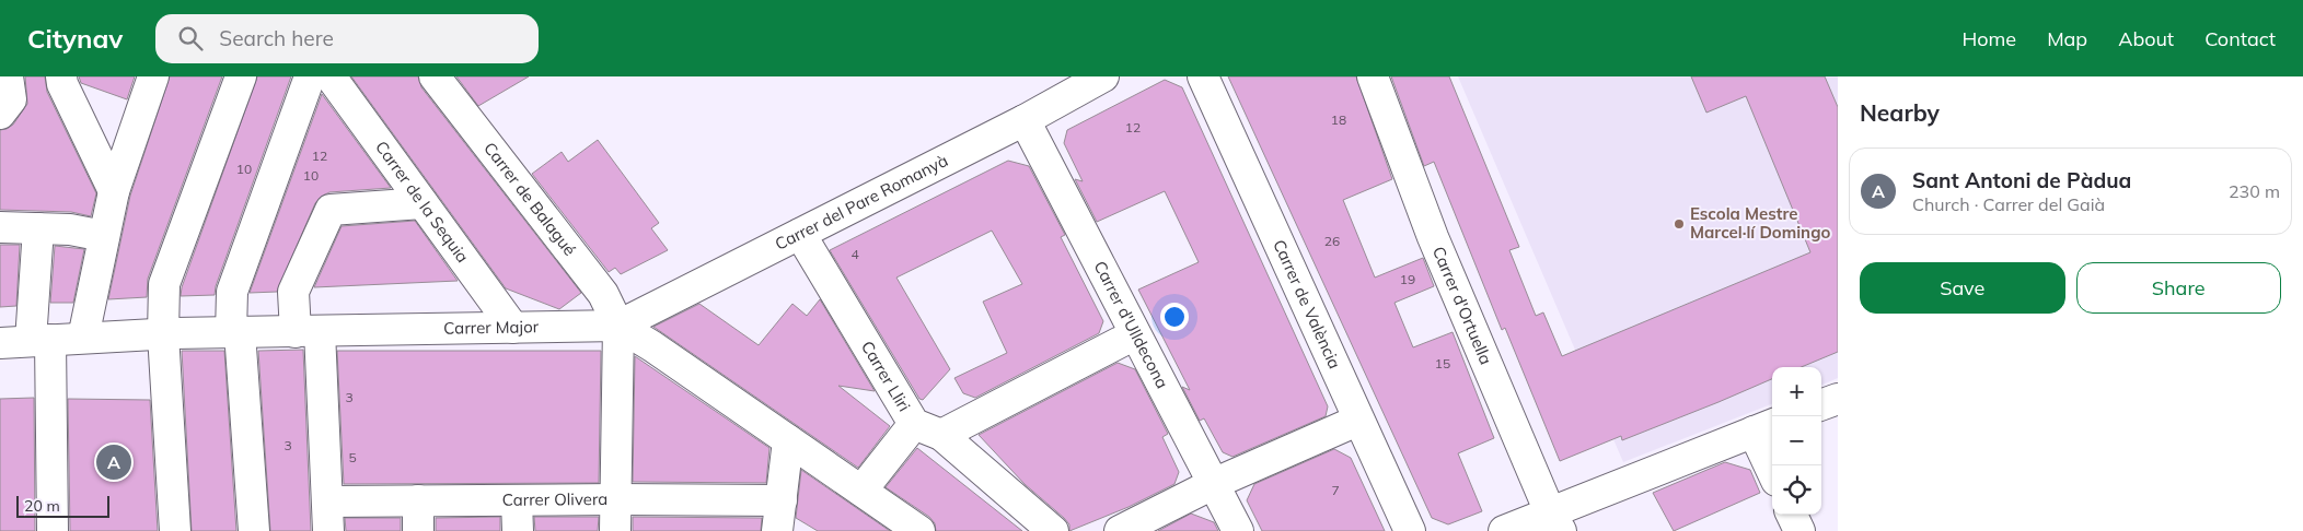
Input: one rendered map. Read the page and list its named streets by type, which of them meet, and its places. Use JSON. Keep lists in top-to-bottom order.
{
  "streets": {
    "street": [
      "Carrer de Balagué",
      "Carrer de la Sequia",
      "Carrer del Pare Romanyà",
      "Carrer de València",
      "Carrer d'Ortuella",
      "Carrer d'Ulldecona",
      "Carrer Major",
      "Carrer Lliri",
      "Carrer Olivera"
    ]
  },
  "crossings": [
    ["Carrer de Balagué", "Carrer del Pare Romanyà"],
    ["Carrer de Balagué", "Carrer Major"],
    ["Carrer de la Sequia", "Carrer Major"],
    ["Carrer del Pare Romanyà", "Carrer d'Ulldecona"],
    ["Carrer del Pare Romanyà", "Carrer Major"],
    ["Carrer del Pare Romanyà", "Carrer Lliri"]
  ],
  "places": ["Escola Mestre Marcel·lí Domingo"],
  "house_numbers": [
    "18",
    "12",
    "12",
    "10",
    "10",
    "26",
    "4",
    "19",
    "15",
    "3",
    "3",
    "5",
    "7"
  ],
  "scale_bar": "20 m",
  "page": {
    "header": "Citynav",
    "search": "Search here",
    "nav": [
      "Home",
      "Map",
      "About",
      "Contact"
    ],
    "heading": "Nearby",
    "list": [
      {
        "mark": "A",
        "name": "Sant Antoni de Pàdua",
        "note": "Church · Carrer del Gaià",
        "value": "230 m"
      }
    ],
    "buttons": ["Save", "Share"],
    "map_buttons": ["+", "−"],
    "pins": "A",
    "scale": "20 m"
  }
}
